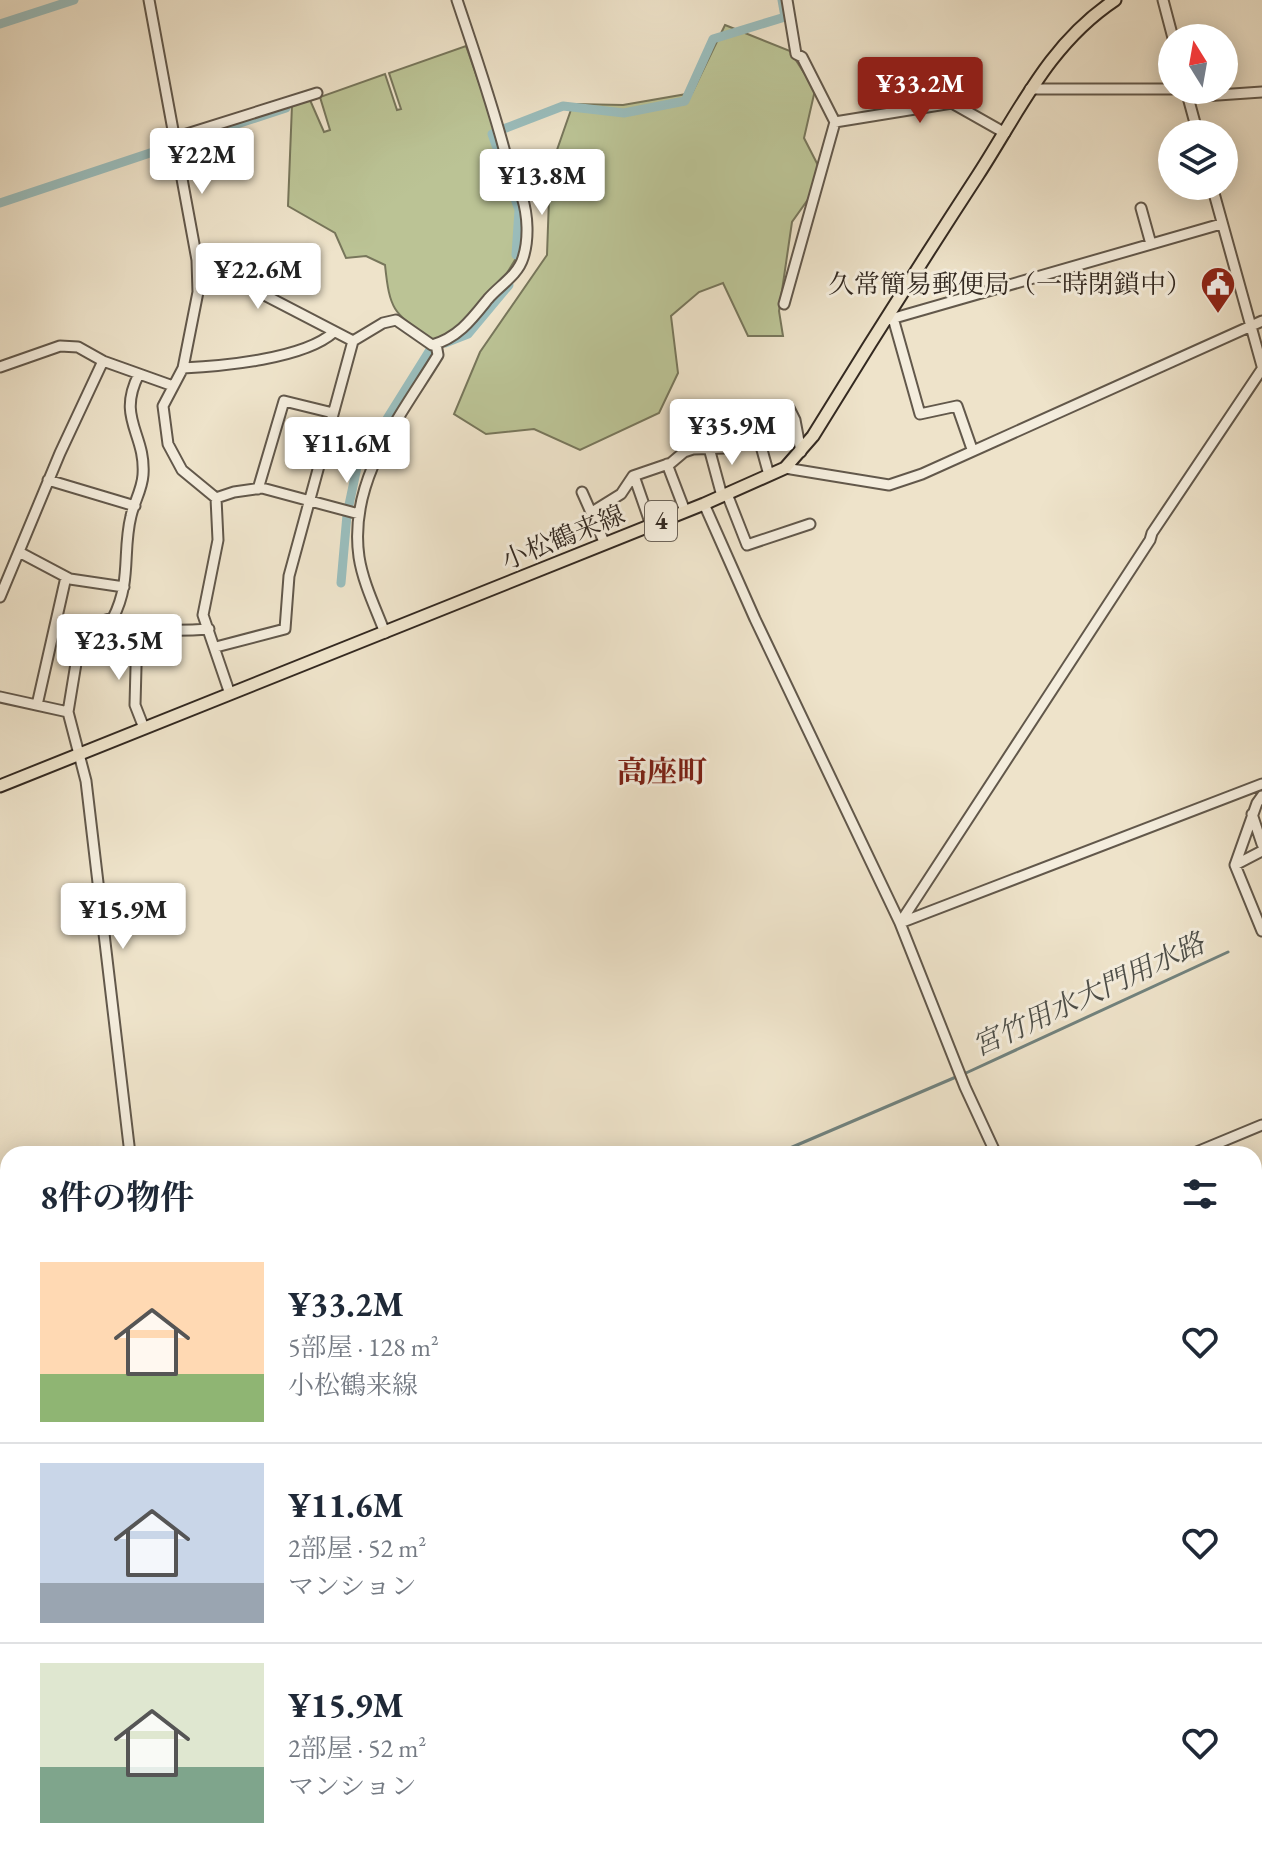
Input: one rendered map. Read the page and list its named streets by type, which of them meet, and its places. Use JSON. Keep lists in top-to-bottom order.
{
  "streets": {
    "main road": ["4", "小松鶴来線"]
  },
  "districts": ["高座町"],
  "water": ["宮竹用水大門用水路"],
  "places": {
    "public building": ["久常簡易郵便局（一時閉鎖中）"]
  },
  "north": "top",
  "page": {
    "price": [
      "¥33.2M",
      "¥22M",
      "¥13.8M",
      "¥22.6M",
      "¥35.9M",
      "¥11.6M",
      "¥23.5M",
      "¥15.9M"
    ],
    "heading": "8件の物件",
    "list": [
      {
        "name": "¥33.2M",
        "note": "5部屋 · 128 m² · 小松鶴来線"
      },
      {
        "name": "¥11.6M",
        "note": "2部屋 · 52 m² · マンション"
      },
      {
        "name": "¥15.9M",
        "note": "2部屋 · 52 m² · マンション"
      }
    ]
  }
}
